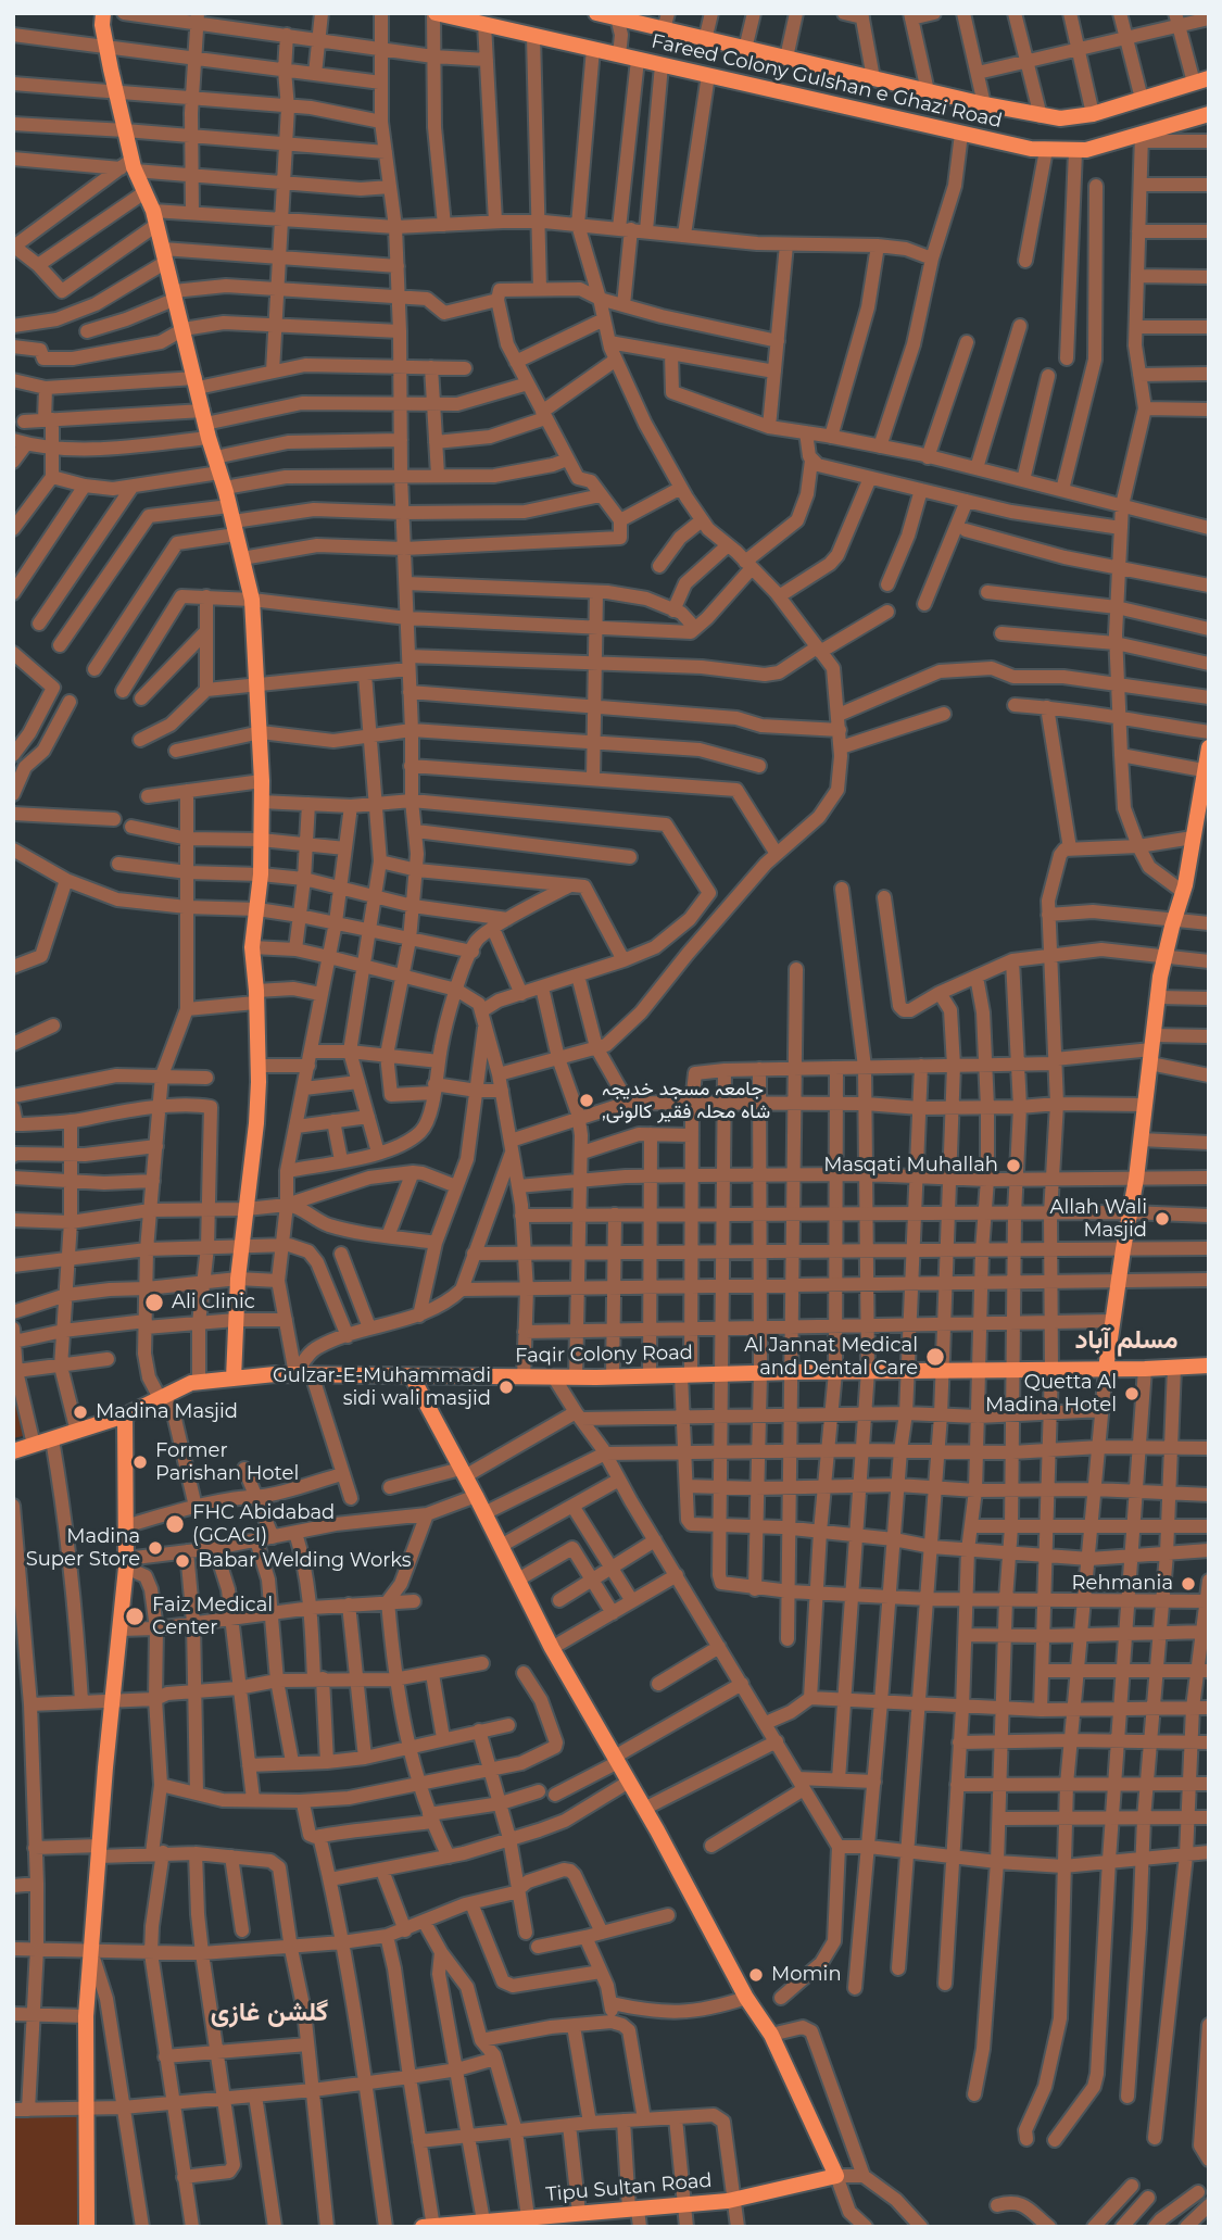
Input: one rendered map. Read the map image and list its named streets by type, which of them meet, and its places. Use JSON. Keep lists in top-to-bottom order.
{
  "streets": {
    "main road": ["Fareed Colony Gulshan e Ghazi Road", "Faqir Colony Road", "Tipu Sultan Road"]
  },
  "districts": ["مسلم آباد", "گلشن غازی"],
  "places": [
    "جامعہ مسجد خدیجہ ,شاہ محلہ فقیر کالونی",
    "Masqati Muhallah",
    "Allah Wali Masjid",
    "Ali Clinic",
    "Al Jannat Medical and Dental Care",
    "Gulzar-E-Muhammadi sidi wali masjid",
    "Quetta Al Madina Hotel",
    "Madina Masjid",
    "Former Parishan Hotel",
    "FHC Abidabad (GCACI)",
    "Madina Super Store",
    "Babar Welding Works",
    "Rehmania",
    "Faiz Medical Center",
    "Momin"
  ]
}
